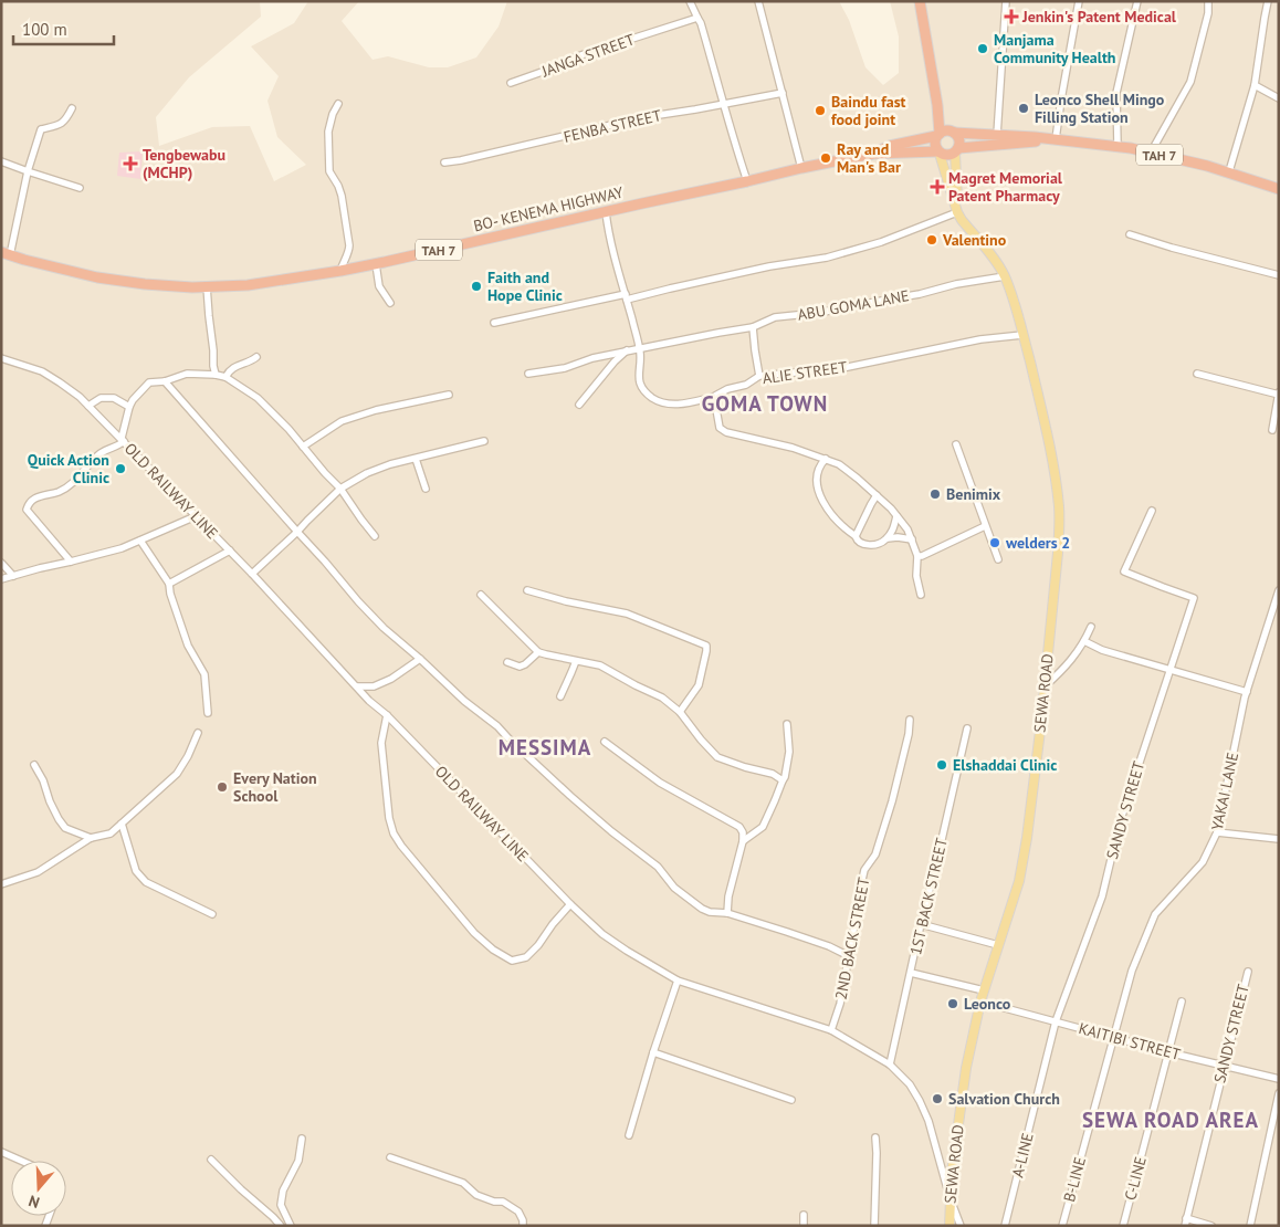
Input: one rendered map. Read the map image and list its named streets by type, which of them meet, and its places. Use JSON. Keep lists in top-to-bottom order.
{
  "streets": {
    "highway": ["TAH 7", "BO- KENEMA HIGHWAY"],
    "main road": ["SEWA ROAD"],
    "street": [
      "JANGA STREET",
      "FENBA STREET",
      "ABU GOMA LANE",
      "ALIE STREET",
      "OLD RAILWAY LINE",
      "YAKAI LANE",
      "SANDY STREET",
      "1ST BACK STREET",
      "2ND BACK STREET",
      "KAITIBI STREET",
      "A-LINE",
      "C-LINE",
      "B-LINE"
    ]
  },
  "crossings": [
    ["TAH 7", "BO- KENEMA HIGHWAY"],
    ["TAH 7", "SEWA ROAD"],
    ["BO- KENEMA HIGHWAY", "ALIE STREET"],
    ["ABU GOMA LANE", "ALIE STREET"],
    ["ABU GOMA LANE", "SEWA ROAD"],
    ["ALIE STREET", "SEWA ROAD"],
    ["OLD RAILWAY LINE", "SEWA ROAD"],
    ["OLD RAILWAY LINE", "1ST BACK STREET"],
    ["OLD RAILWAY LINE", "2ND BACK STREET"],
    ["SEWA ROAD", "KAITIBI STREET"],
    ["YAKAI LANE", "KAITIBI STREET"],
    ["YAKAI LANE", "B-LINE"],
    ["SANDY STREET", "KAITIBI STREET"],
    ["SANDY STREET", "A-LINE"],
    ["KAITIBI STREET", "A-LINE"],
    ["KAITIBI STREET", "C-LINE"],
    ["KAITIBI STREET", "B-LINE"]
  ],
  "districts": ["GOMA TOWN", "MESSIMA", "SEWA ROAD AREA"],
  "places": {
    "health": ["Jenkin's Patent Medical", "Tengbewabu (MCHP)", "Magret Memorial Patent Pharmacy"],
    "other": [
      "Manjama Community Health",
      "Leonco Shell Mingo Filling Station",
      "Baindu fast food joint",
      "Ray and Man's Bar",
      "Valentino",
      "Faith and Hope Clinic",
      "Quick Action Clinic",
      "Benimix",
      "welders 2",
      "Elshaddai Clinic",
      "Every Nation School",
      "Leonco",
      "Salvation Church"
    ]
  },
  "scale_bar": "100 m",
  "north": "bottom"
}
